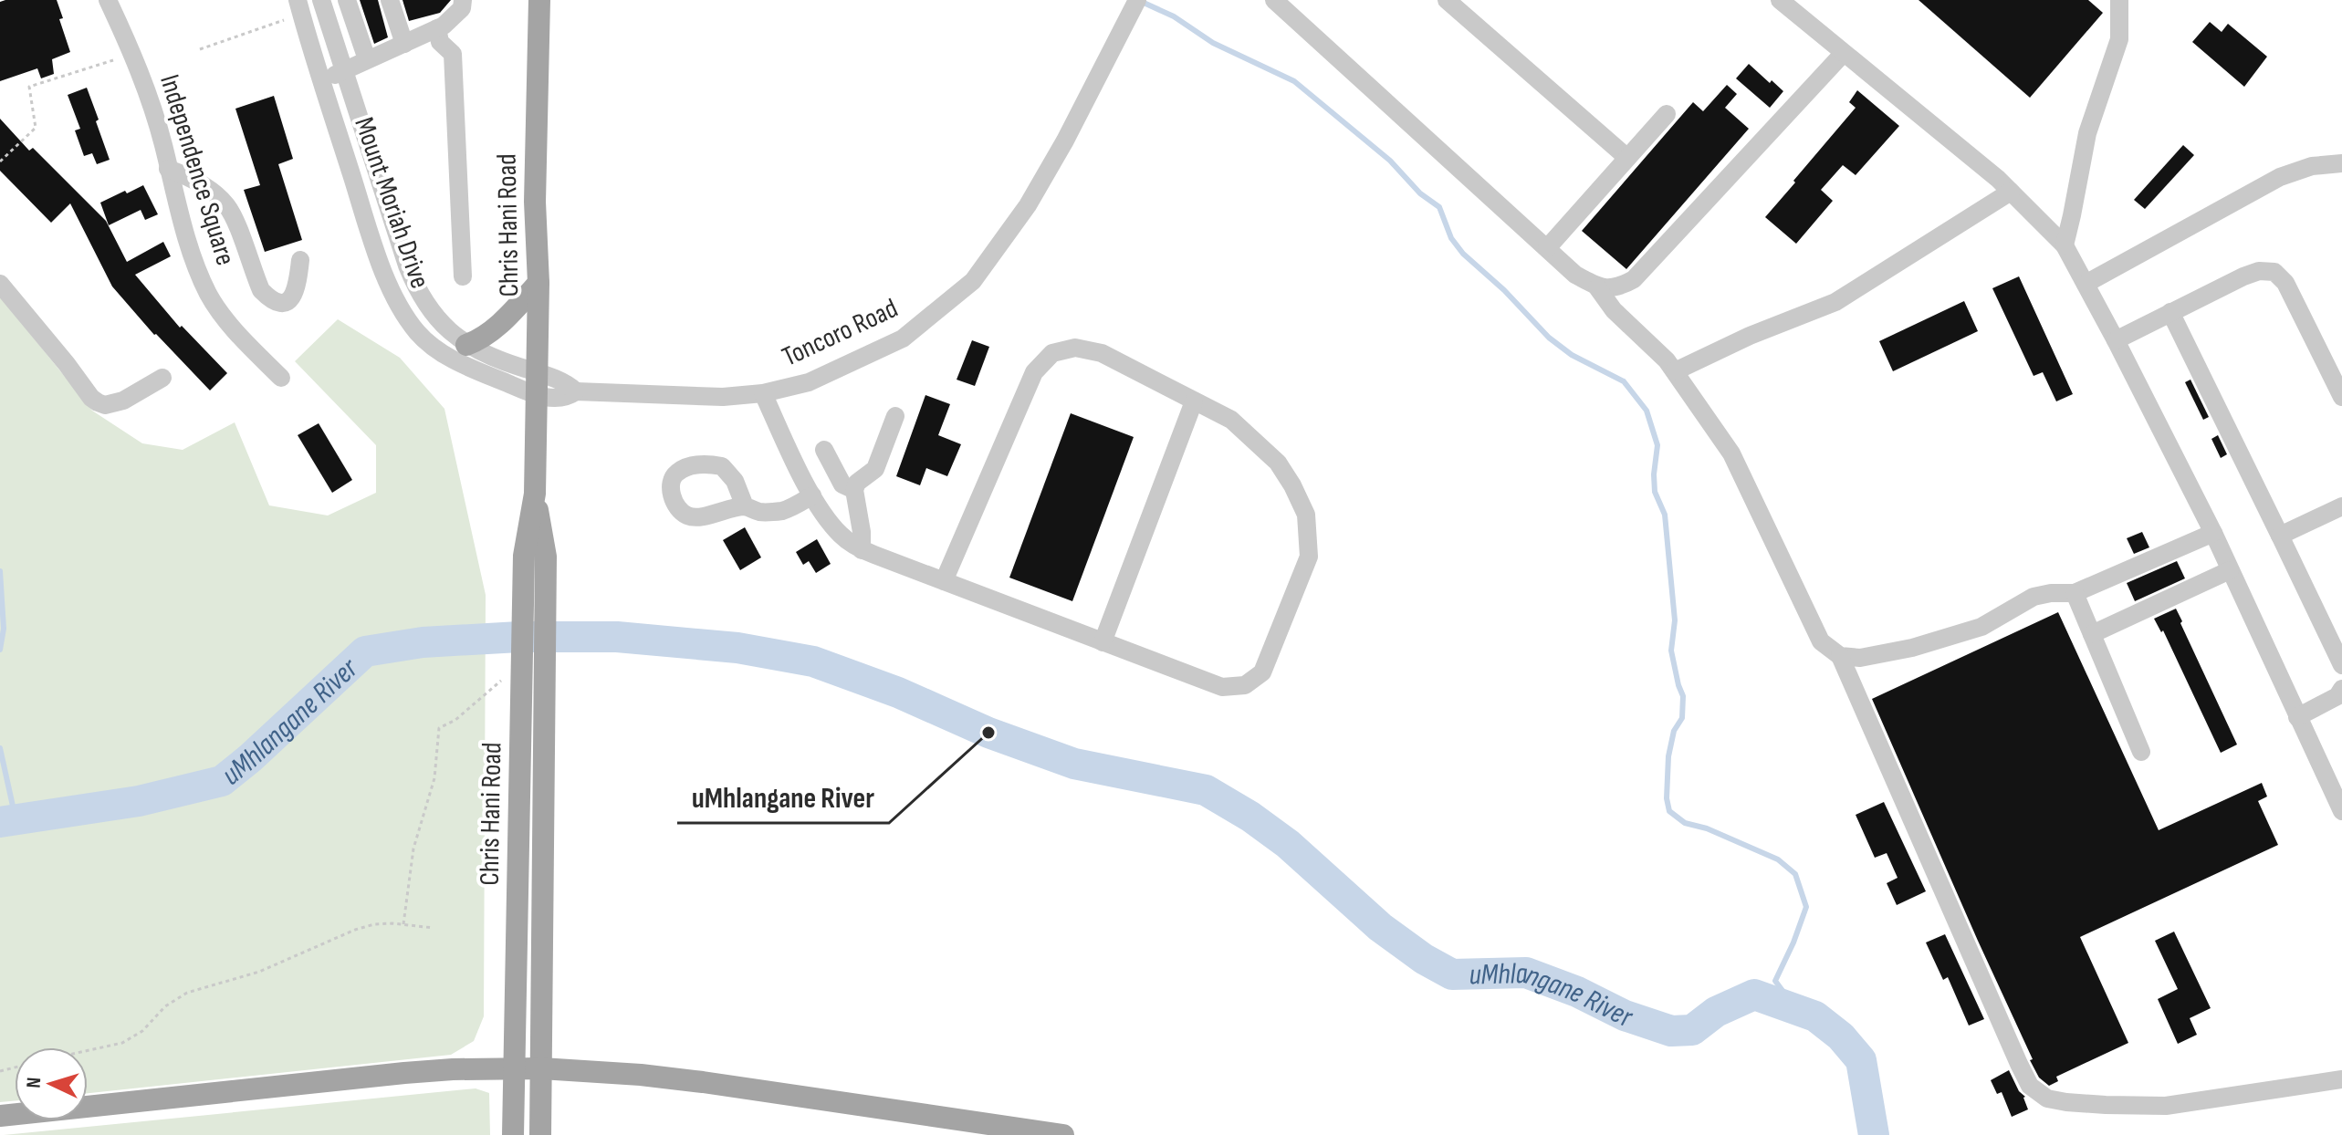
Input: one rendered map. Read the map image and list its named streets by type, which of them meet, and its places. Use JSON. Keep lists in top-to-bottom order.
{
  "streets": {
    "main road": ["Chris Hani Road"],
    "street": ["Independence Square", "Mount Moriah Drive", "Toncoro Road"]
  },
  "crossings": [
    ["Mount Moriah Drive", "Chris Hani Road"],
    ["Mount Moriah Drive", "Toncoro Road"],
    ["Chris Hani Road", "Toncoro Road"]
  ],
  "water": ["uMhlangane River"],
  "places": ["uMhlangane River"],
  "north": "left"
}
